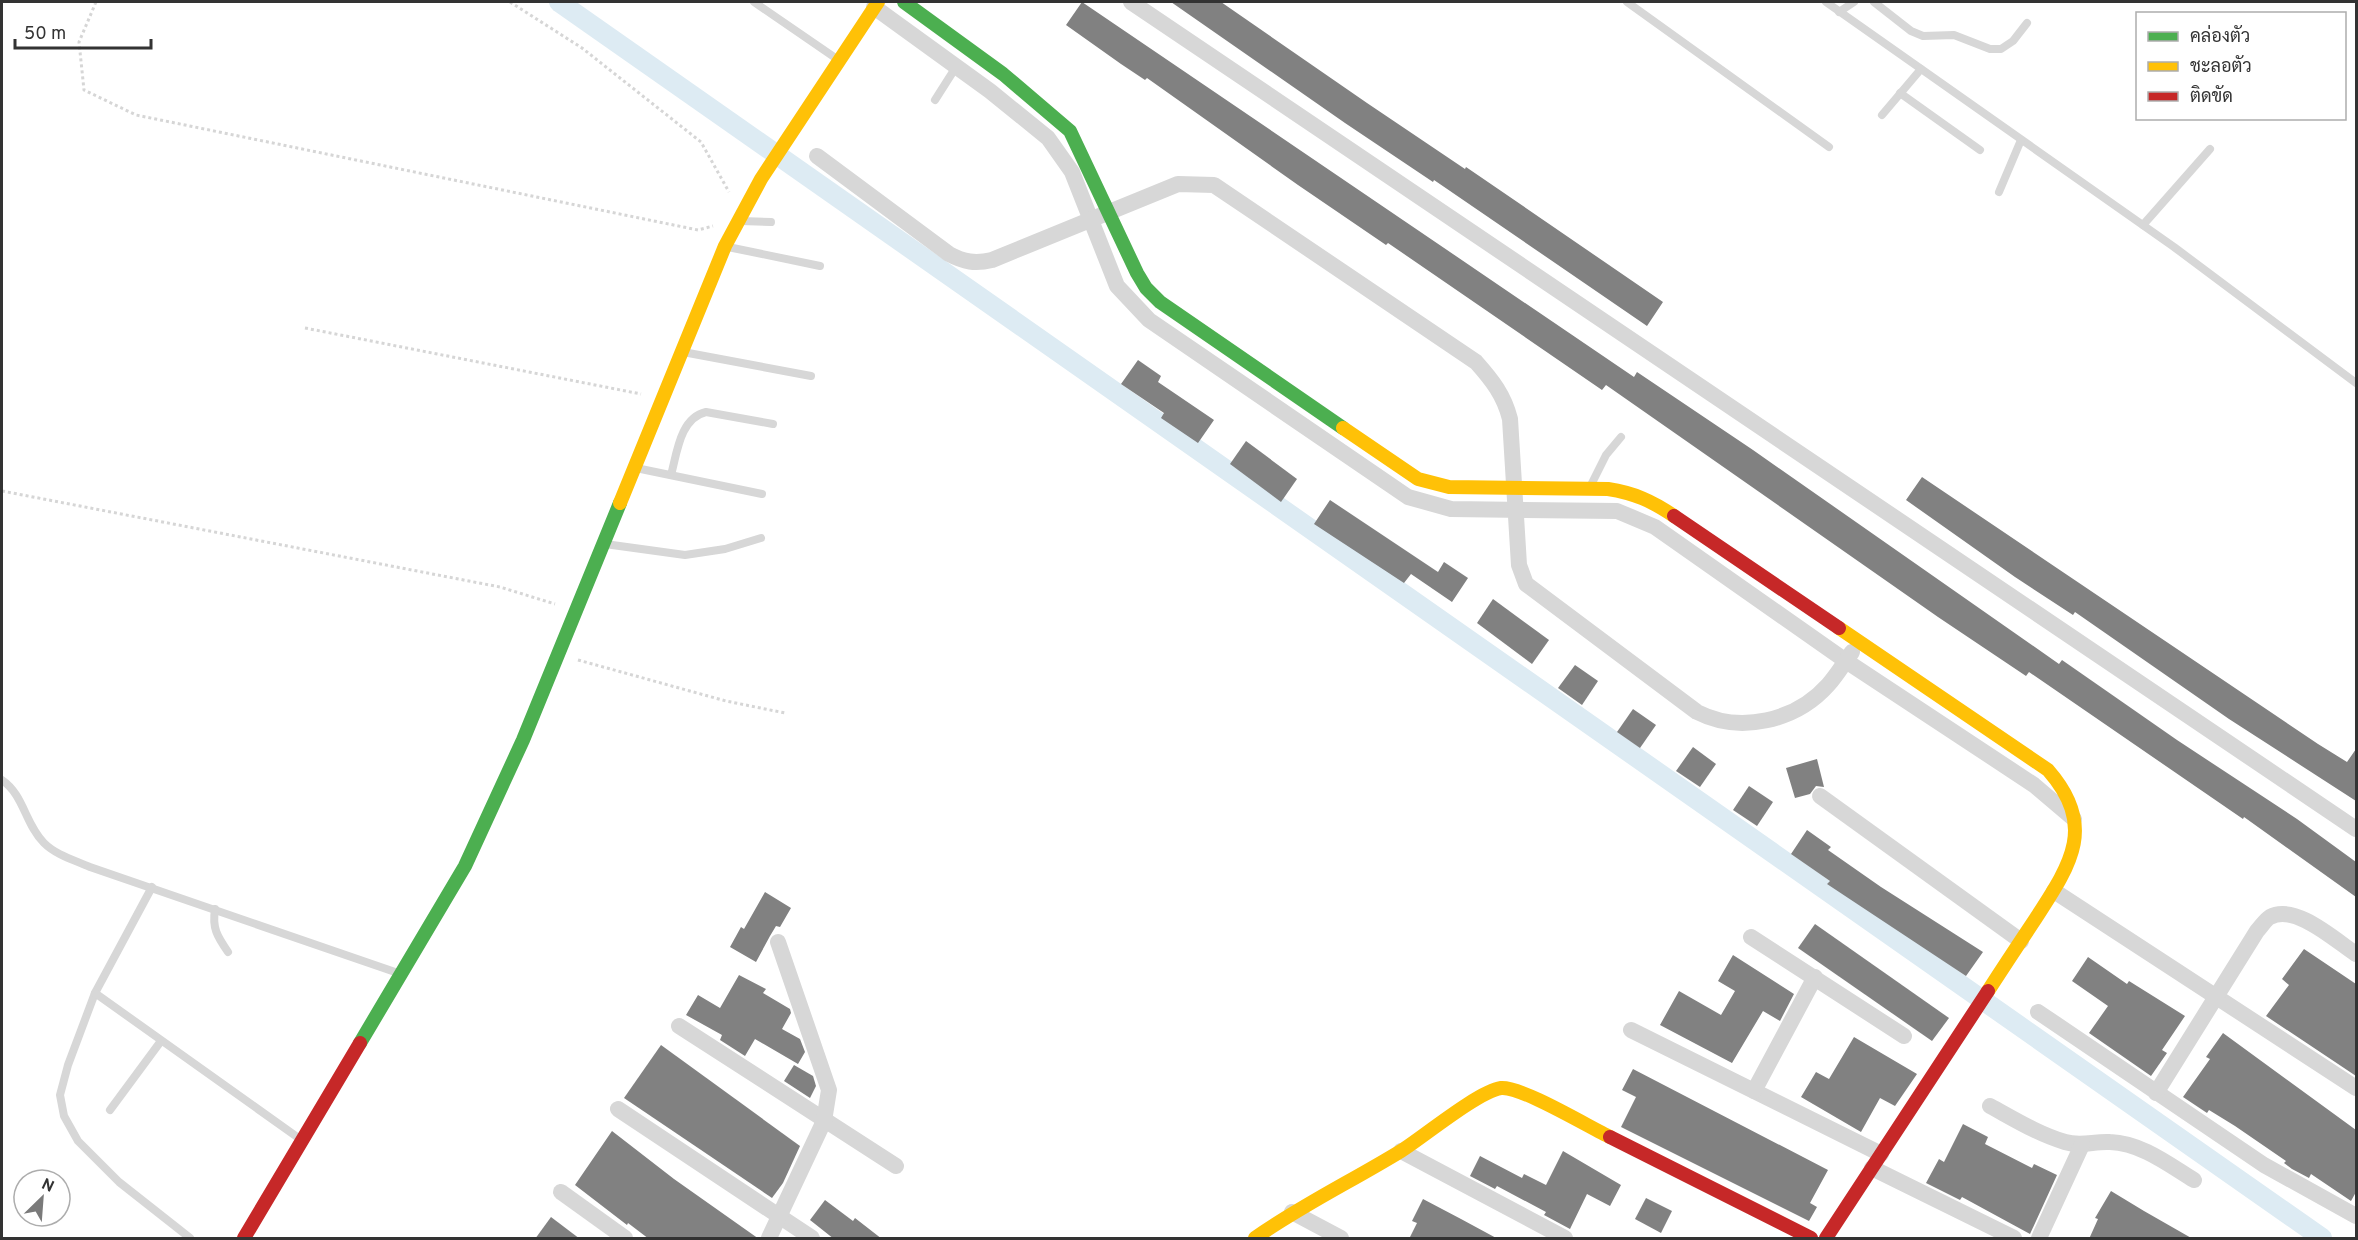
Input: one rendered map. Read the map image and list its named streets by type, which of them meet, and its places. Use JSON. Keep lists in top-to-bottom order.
{
  "legend": ["คล่องตัว", "ชะลอตัว", "ติดขัด"],
  "scale_bar": "50 m",
  "north": "top right"
}
